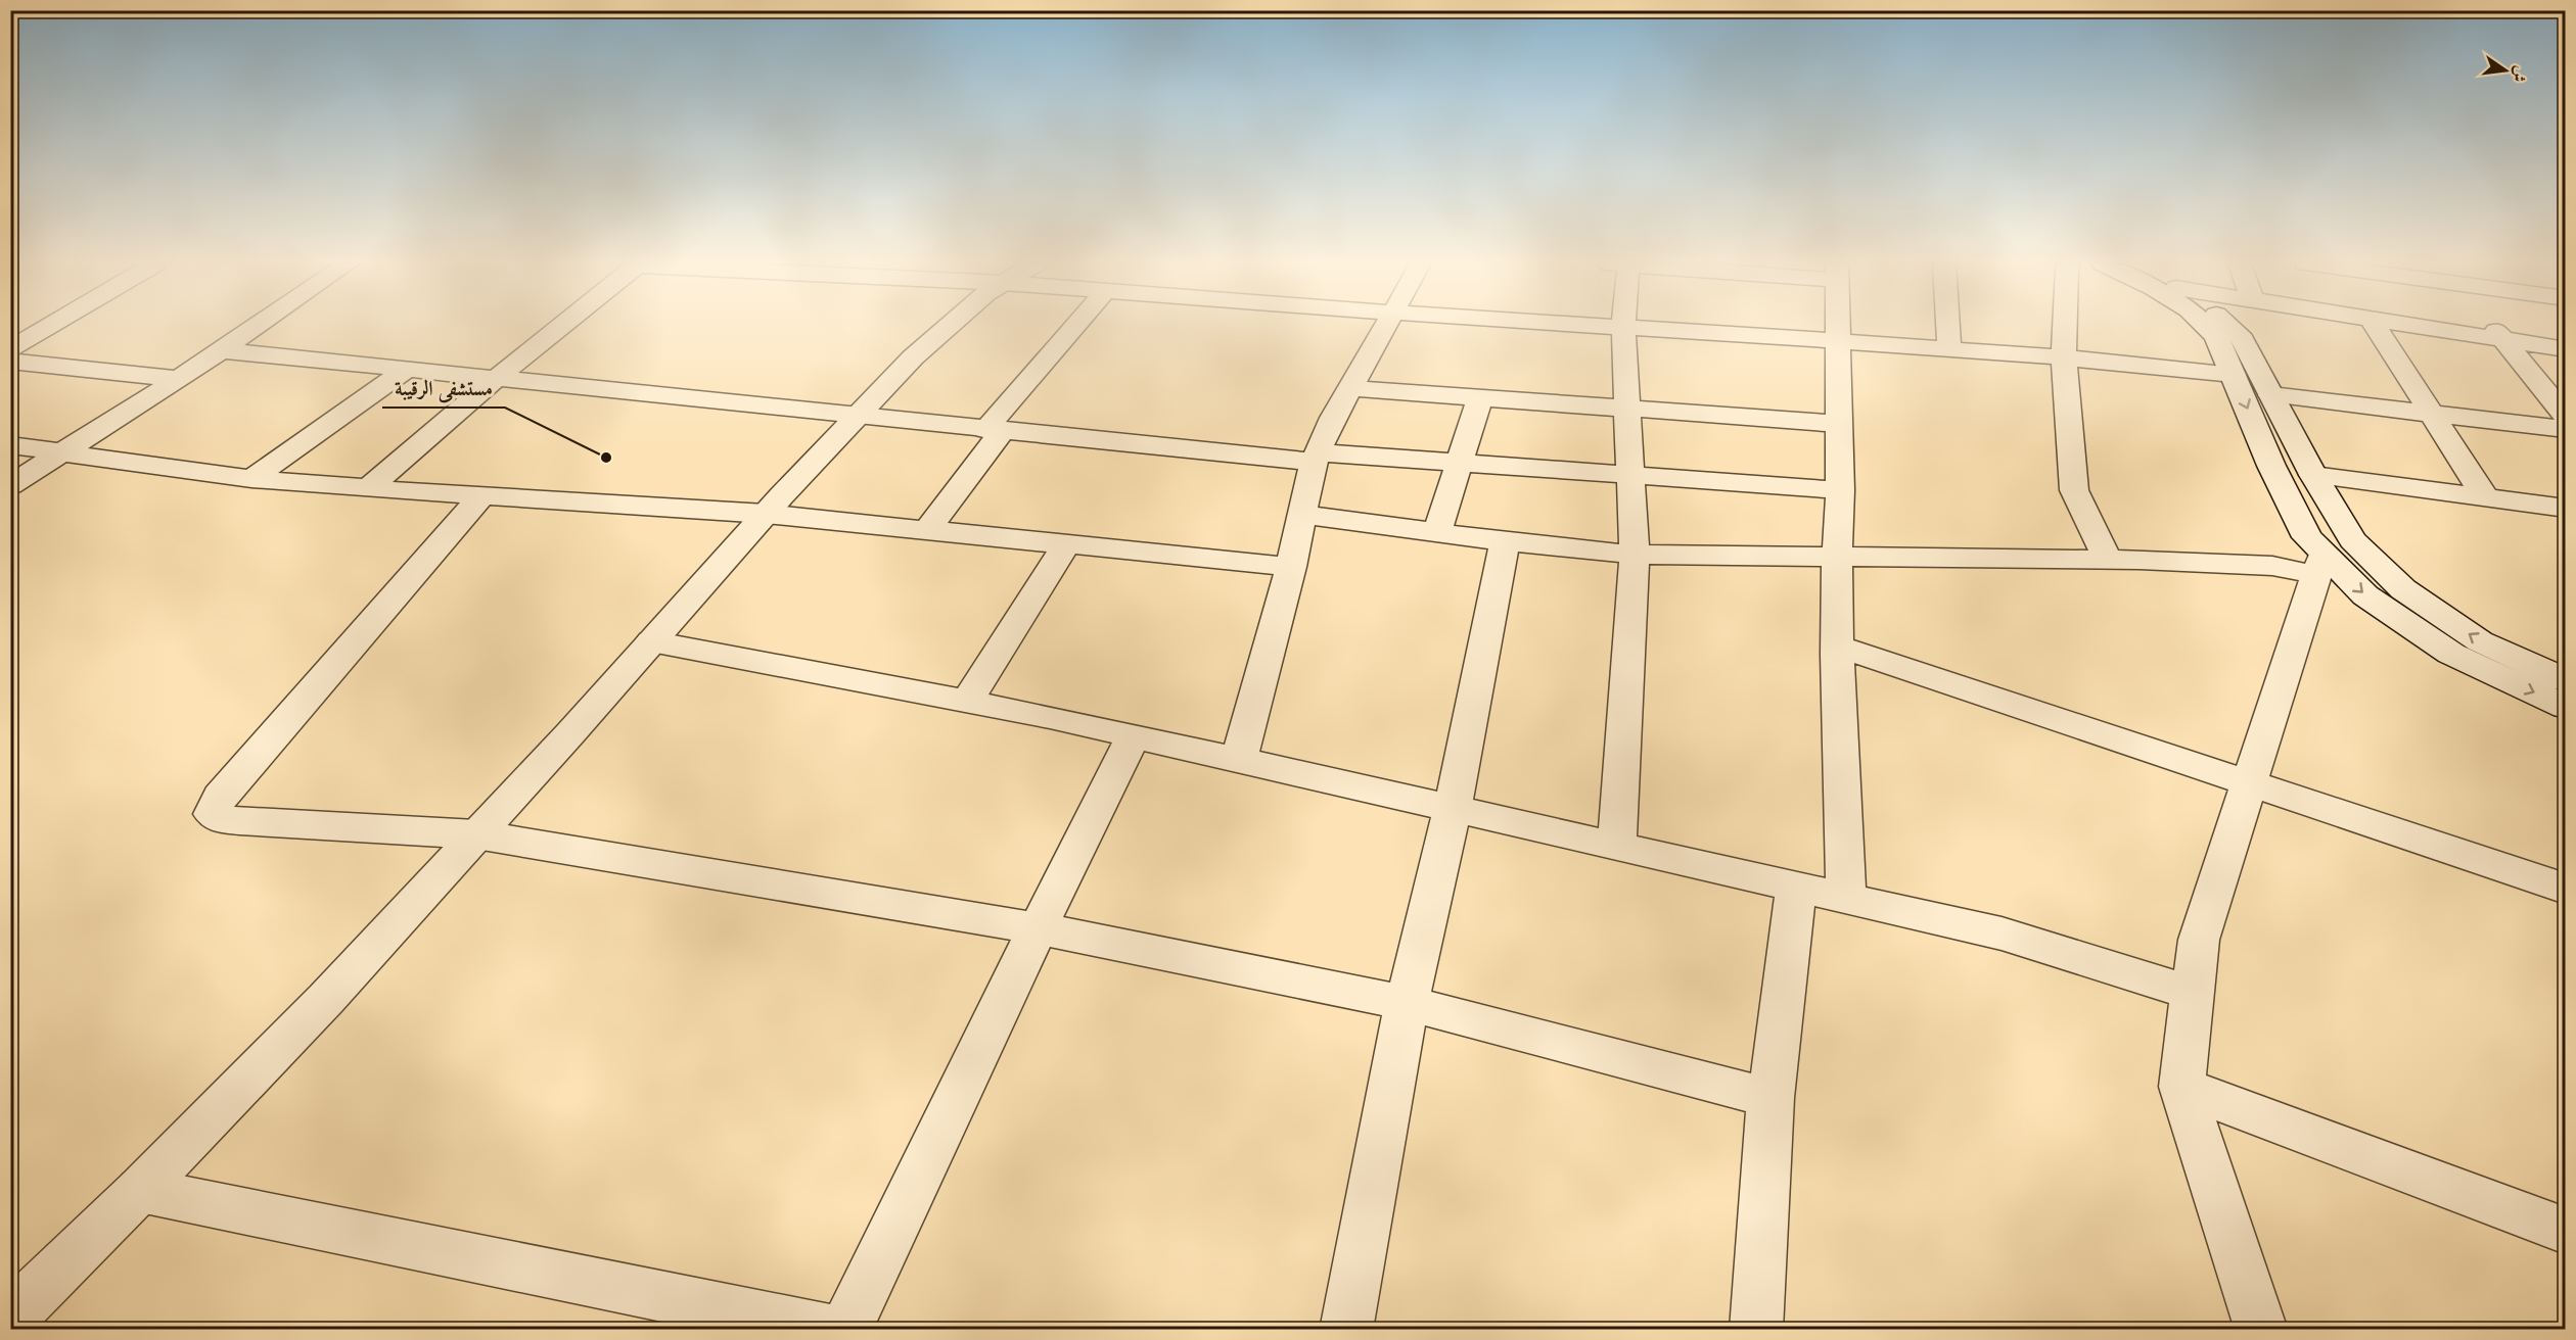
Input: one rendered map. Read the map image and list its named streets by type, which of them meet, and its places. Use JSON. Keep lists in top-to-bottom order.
{
  "places": ["مستشفى الرقيبة"],
  "north": "right"
}
